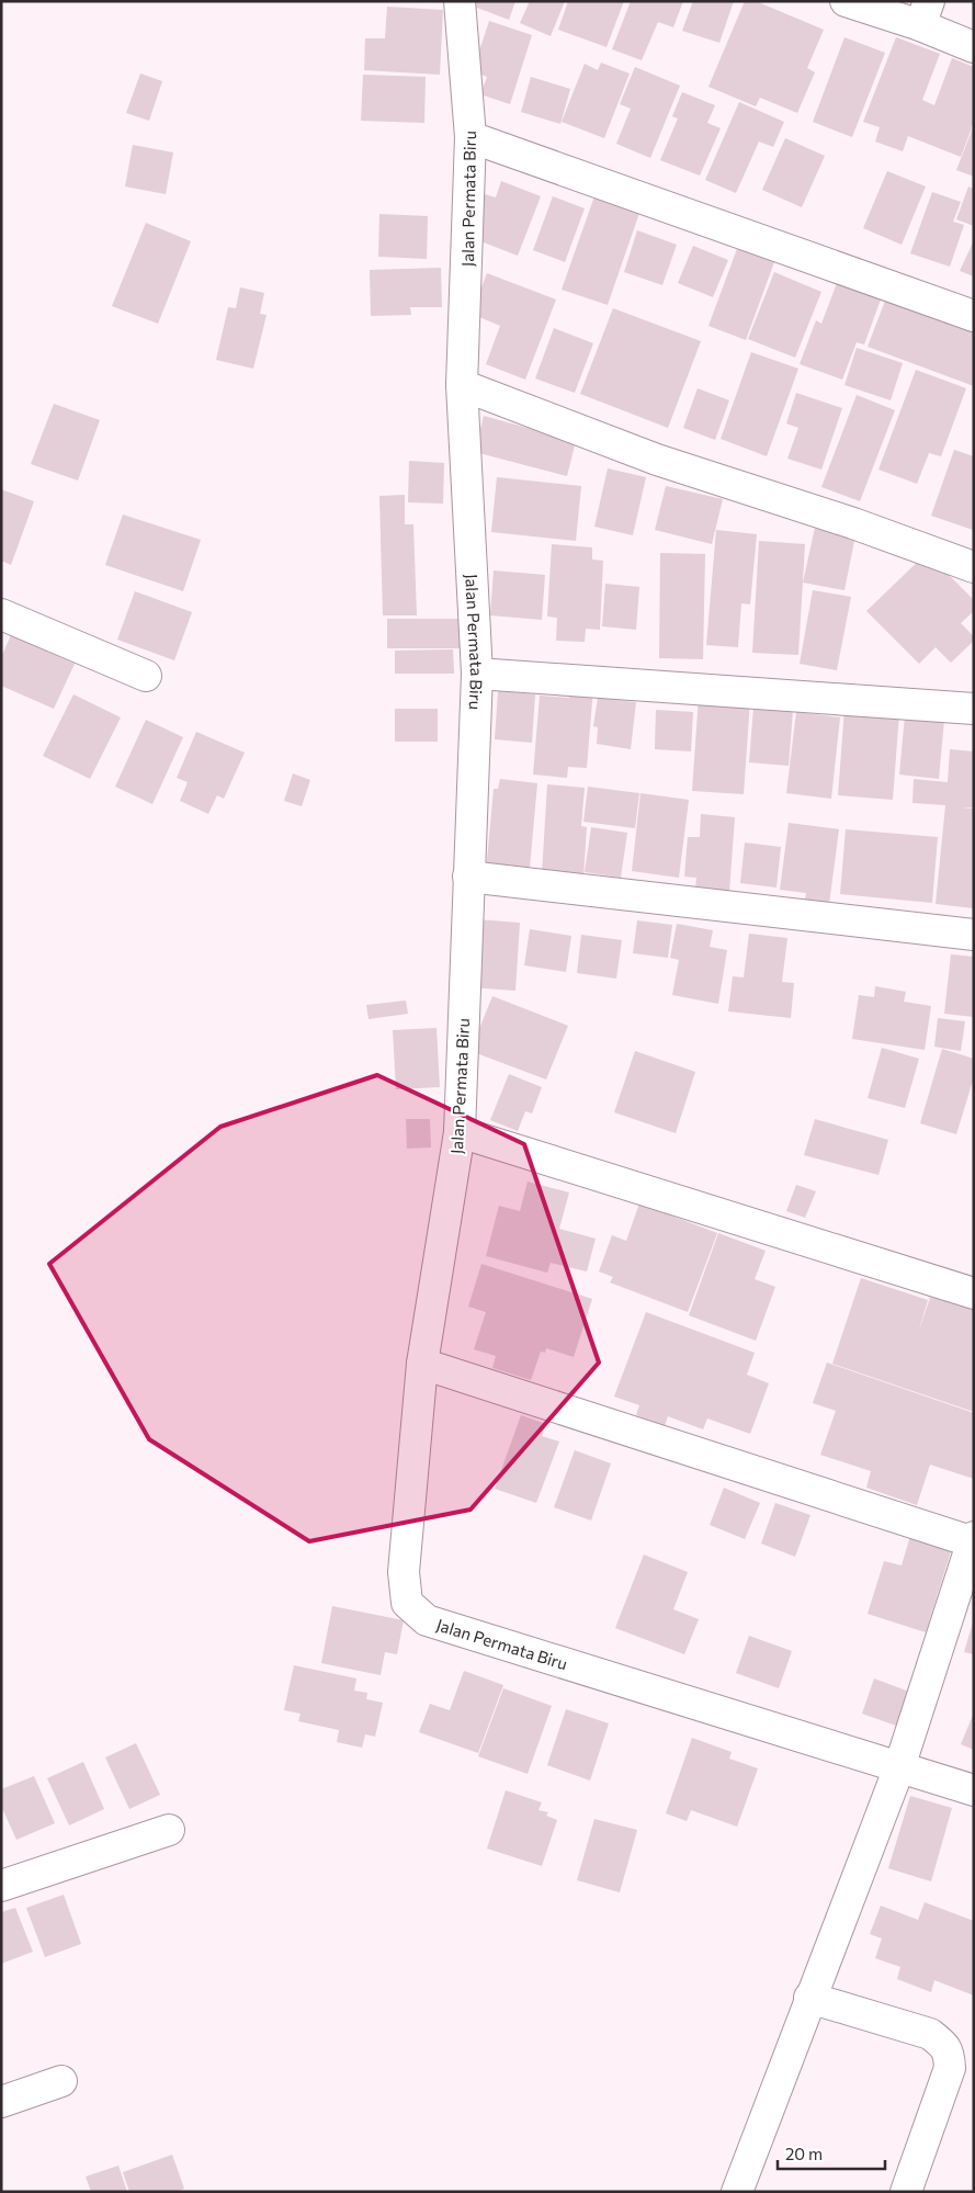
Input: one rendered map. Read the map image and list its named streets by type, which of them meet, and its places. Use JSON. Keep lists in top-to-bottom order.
{
  "streets": {
    "street": ["Jalan Permata Biru"]
  },
  "scale_bar": "20 m"
}
